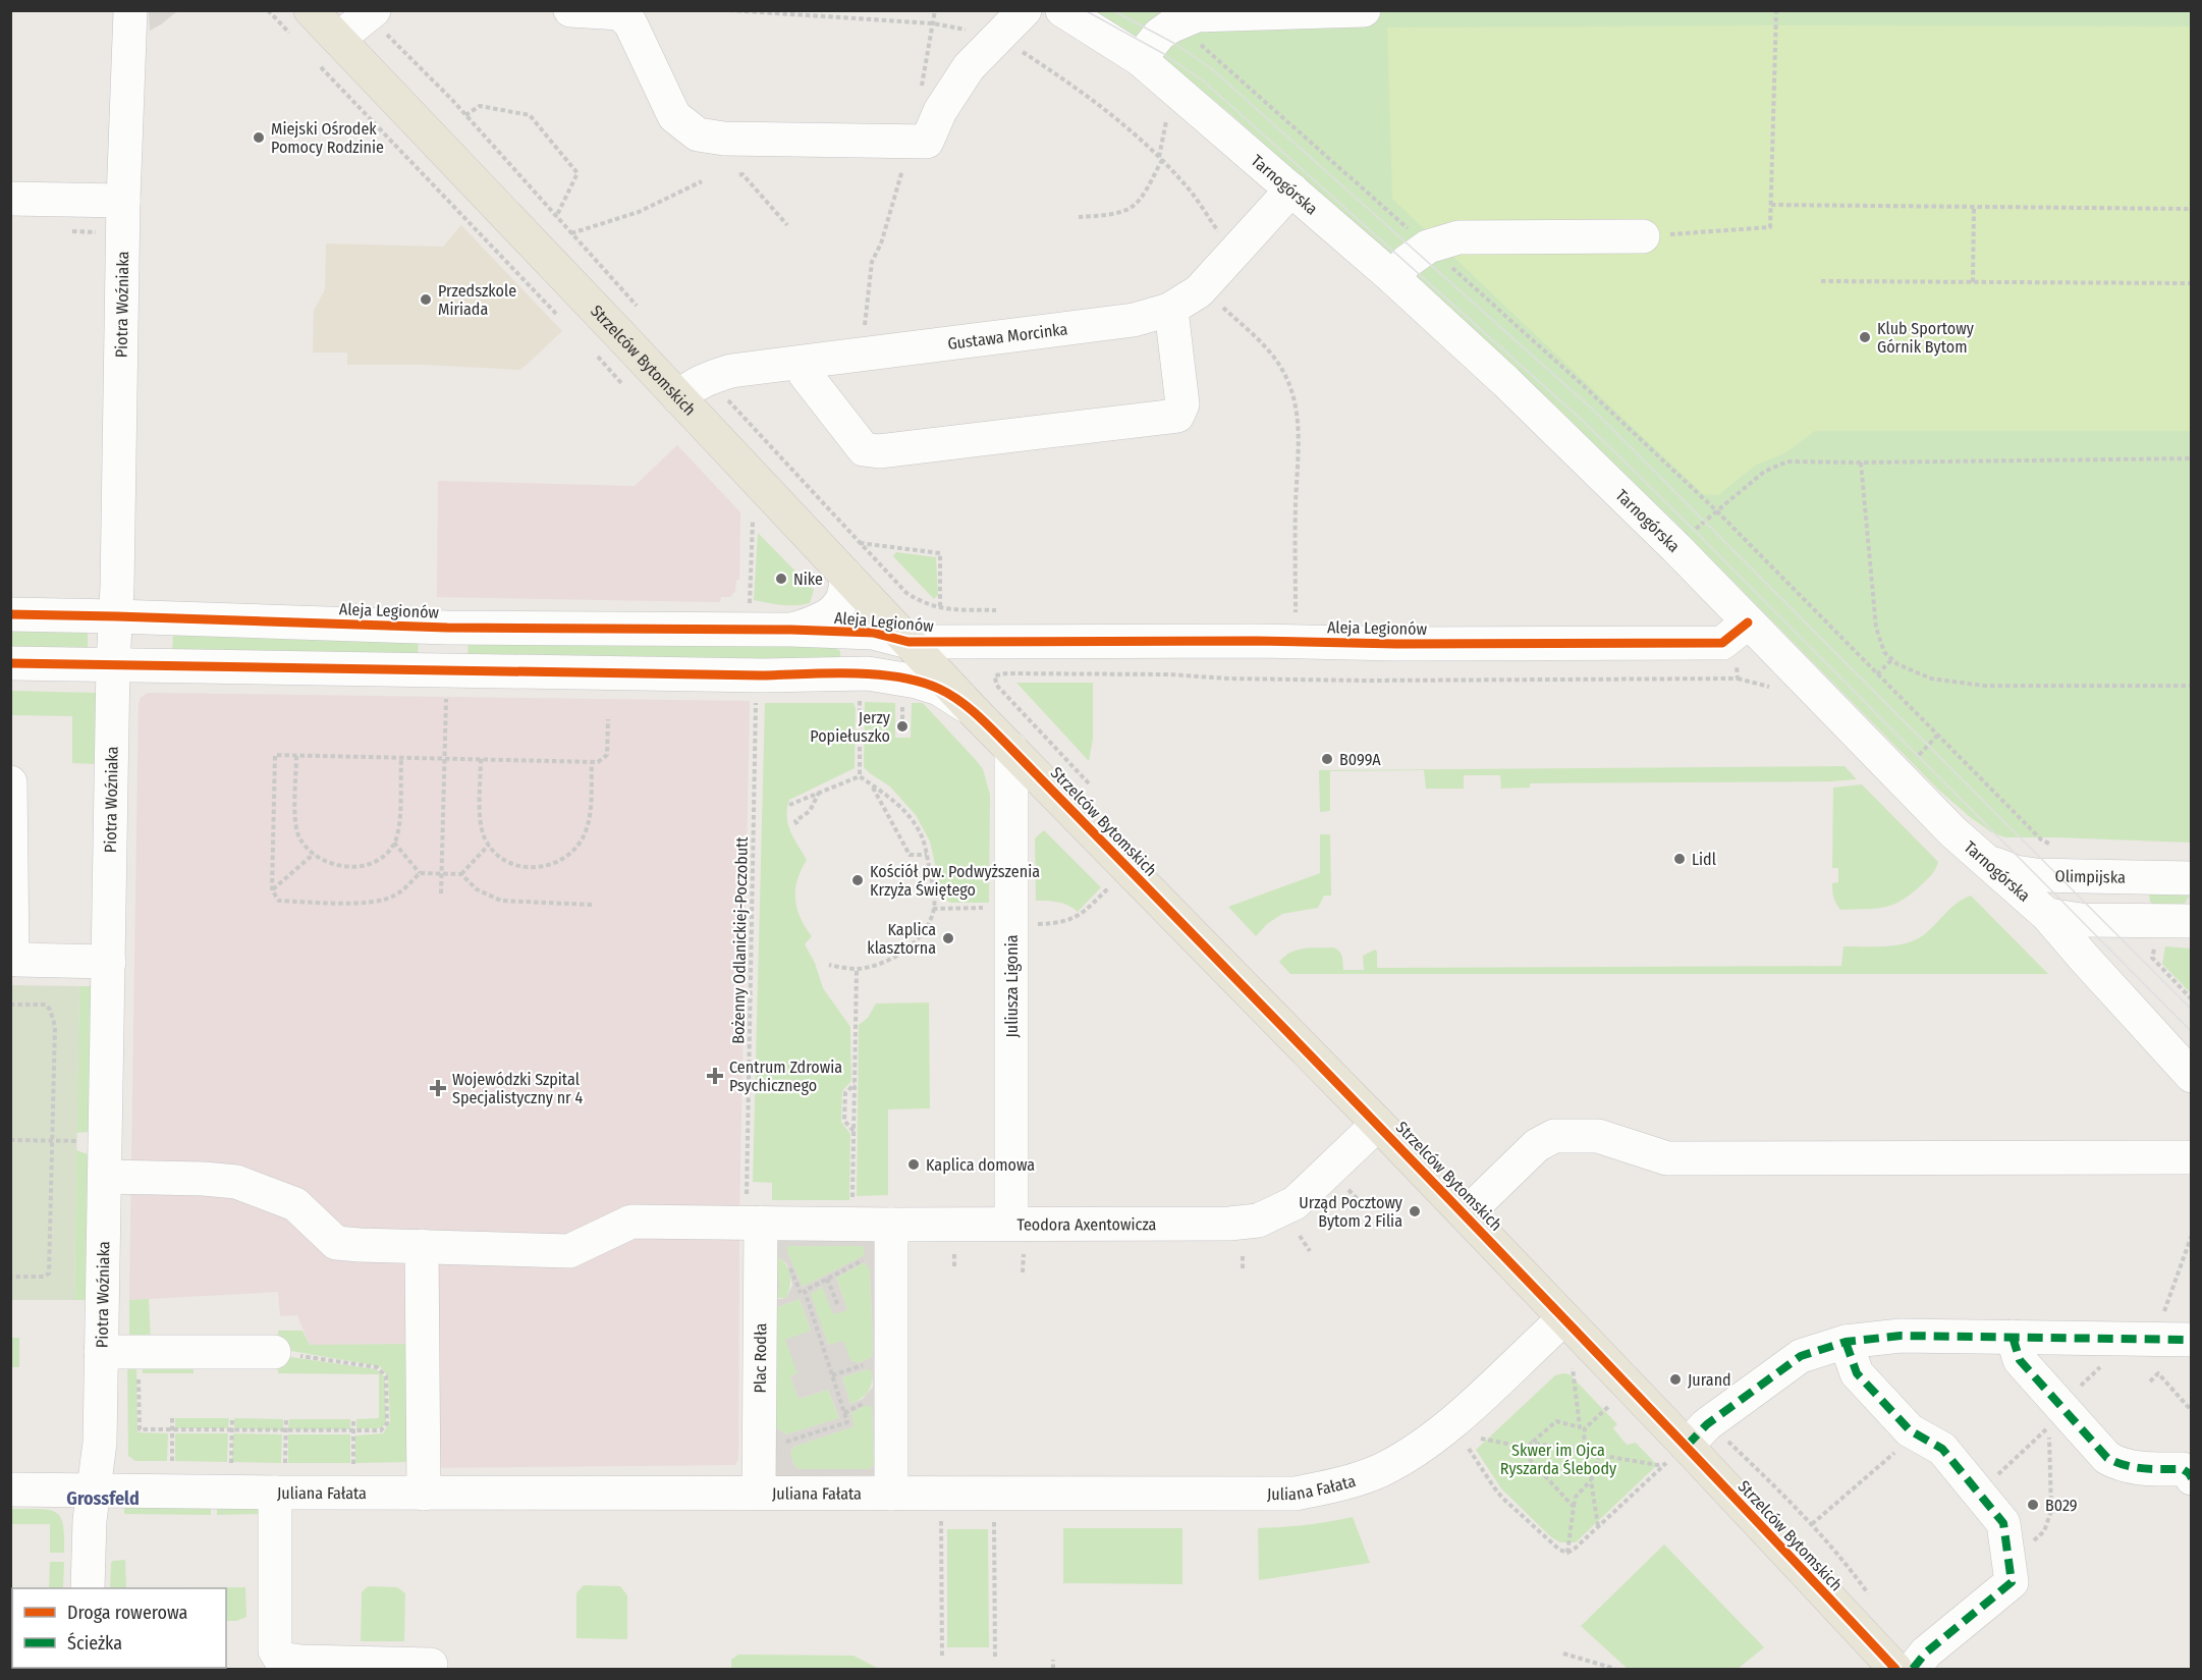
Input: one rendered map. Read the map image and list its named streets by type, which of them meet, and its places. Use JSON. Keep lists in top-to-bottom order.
{
  "streets": {
    "main road": ["Strzelców Bytomskich"],
    "street": [
      "Tarnogórska",
      "Piotra Woźniaka",
      "Gustawa Morcinka",
      "Aleja Legionów",
      "Olimpijska",
      "Juliusza Ligonia",
      "Teodora Axentowicza",
      "Plac Rodła",
      "Juliana Fałata"
    ],
    "path": ["Bożenny Odlanickiej-Poczobutt"]
  },
  "crossings": [
    ["Tarnogórska", "Gustawa Morcinka"],
    ["Tarnogórska", "Aleja Legionów"],
    ["Tarnogórska", "Olimpijska"],
    ["Piotra Woźniaka", "Aleja Legionów"],
    ["Piotra Woźniaka", "Teodora Axentowicza"],
    ["Piotra Woźniaka", "Juliana Fałata"],
    ["Gustawa Morcinka", "Strzelców Bytomskich"],
    ["Strzelców Bytomskich", "Aleja Legionów"],
    ["Strzelców Bytomskich", "Juliusza Ligonia"],
    ["Strzelców Bytomskich", "Teodora Axentowicza"],
    ["Strzelców Bytomskich", "Juliana Fałata"],
    ["Bożenny Odlanickiej-Poczobutt", "Teodora Axentowicza"],
    ["Bożenny Odlanickiej-Poczobutt", "Plac Rodła"],
    ["Juliusza Ligonia", "Teodora Axentowicza"],
    ["Teodora Axentowicza", "Plac Rodła"],
    ["Plac Rodła", "Juliana Fałata"]
  ],
  "districts": ["Grossfeld"],
  "parks": ["Skwer im Ojca Ryszarda Ślebody"],
  "places": {
    "other": [
      "Miejski Ośrodek Pomocy Rodzinie",
      "Przedszkole Miriada",
      "Klub Sportowy Górnik Bytom",
      "Nike",
      "Jerzy Popiełuszko",
      "B099A",
      "Lidl",
      "Kościół pw. Podwyższenia Krzyża Świętego",
      "Kaplica klasztorna",
      "Kaplica domowa",
      "Urząd Pocztowy Bytom 2 Filia",
      "Jurand",
      "B029"
    ],
    "health": ["Centrum Zdrowia Psychicznego", "Wojewódzki Szpital Specjalistyczny nr 4"]
  },
  "legend": ["Droga rowerowa", "Ścieżka"]
}
